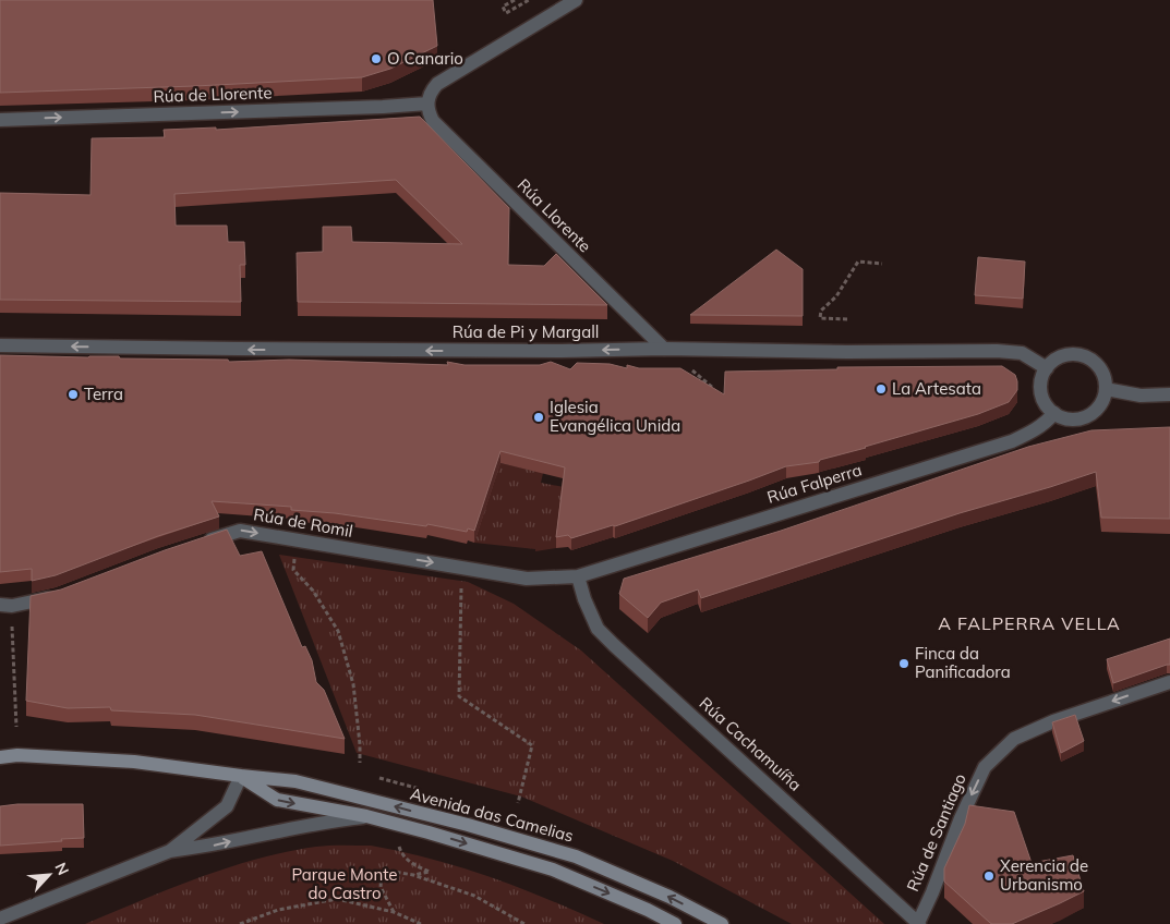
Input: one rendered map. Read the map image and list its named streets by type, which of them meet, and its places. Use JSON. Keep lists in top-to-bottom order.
{
  "streets": {
    "main road": ["Avenida das Camelias"],
    "street": [
      "Rúa de Llorente",
      "Rúa Llorente",
      "Rúa de Pi y Margall",
      "Rúa Falperra",
      "Rúa de Romil",
      "Rúa Cachamuíña",
      "Rúa de Santiago"
    ]
  },
  "crossings": [
    ["Rúa de Llorente", "Rúa Llorente"],
    ["Rúa Llorente", "Rúa de Pi y Margall"],
    ["Rúa de Pi y Margall", "Rúa Falperra"],
    ["Rúa Falperra", "Rúa de Romil"],
    ["Rúa Falperra", "Rúa Cachamuíña"],
    ["Rúa de Romil", "Rúa Cachamuíña"],
    ["Rúa Cachamuíña", "Rúa de Santiago"]
  ],
  "one_way": [
    "Rúa de Llorente",
    "Rúa de Pi y Margall",
    "Rúa de Romil",
    "Rúa de Santiago"
  ],
  "districts": ["A FALPERRA VELLA"],
  "parks": ["Parque Monte do Castro"],
  "places": [
    "O Canario",
    "La Artesata",
    "Terra",
    "Iglesia Evangélica Unida",
    "Finca da Panificadora",
    "Xerencia de Urbanismo"
  ],
  "north": "top right"
}
